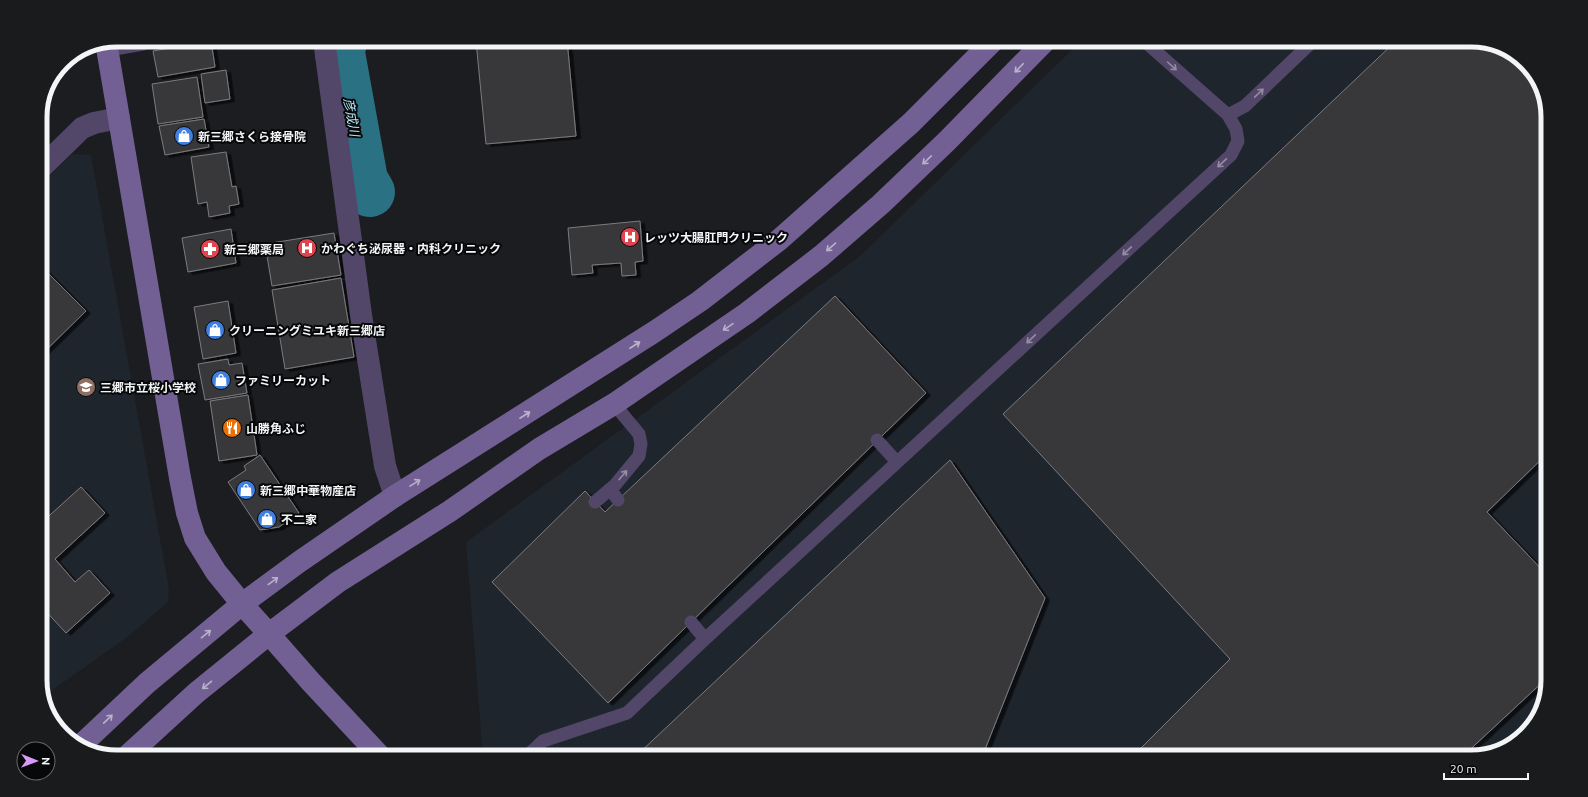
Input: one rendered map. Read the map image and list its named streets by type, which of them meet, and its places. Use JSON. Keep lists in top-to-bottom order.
{
  "water": ["彦成川"],
  "places": {
    "shop": [
      "新三郷さくら接骨院",
      "クリーニングミユキ新三郷店",
      "ファミリーカット",
      "新三郷中華物産店",
      "不二家"
    ],
    "hospital": ["レッツ大腸肛門クリニック", "かわぐち泌尿器・内科クリニック"],
    "pharmacy": ["新三郷薬局"],
    "school or university": ["三郷市立桜小学校"],
    "restaurant": ["山勝角ふじ"]
  },
  "scale_bar": "20 m",
  "north": "right"
}
